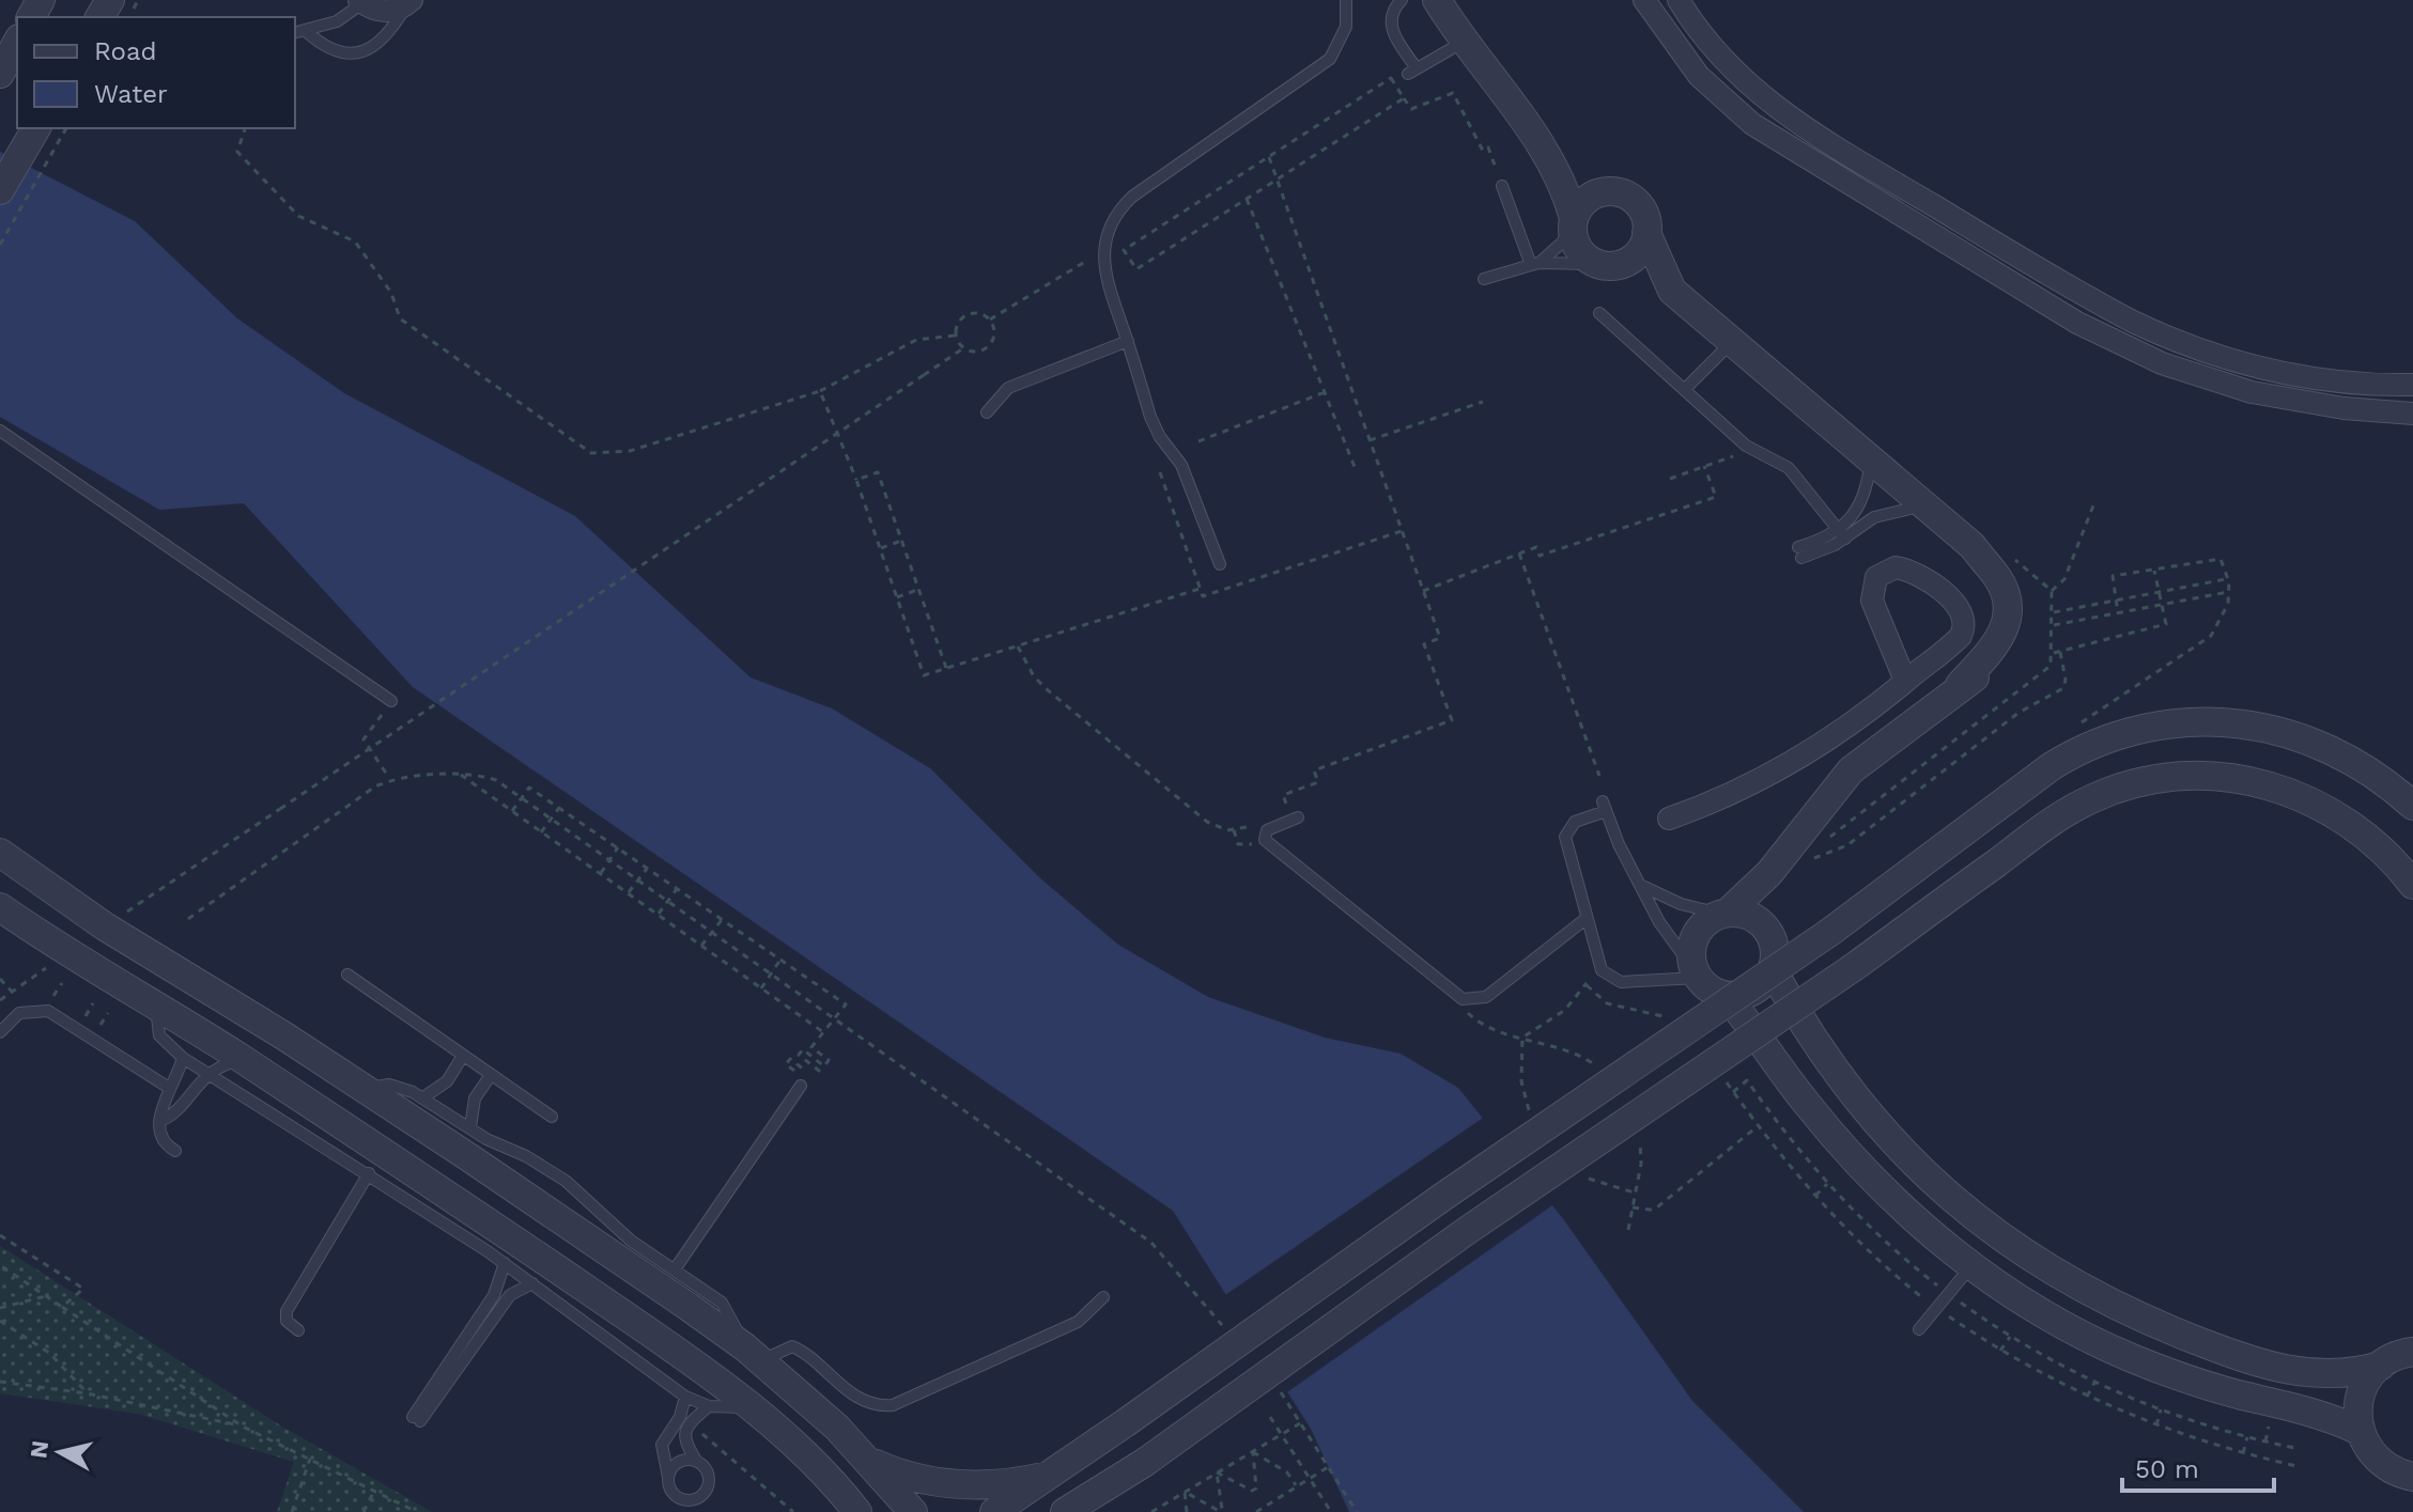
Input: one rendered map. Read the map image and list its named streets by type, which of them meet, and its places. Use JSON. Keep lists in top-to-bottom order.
{
  "legend": ["Road", "Water"],
  "scale_bar": "50 m",
  "north": "left"
}
